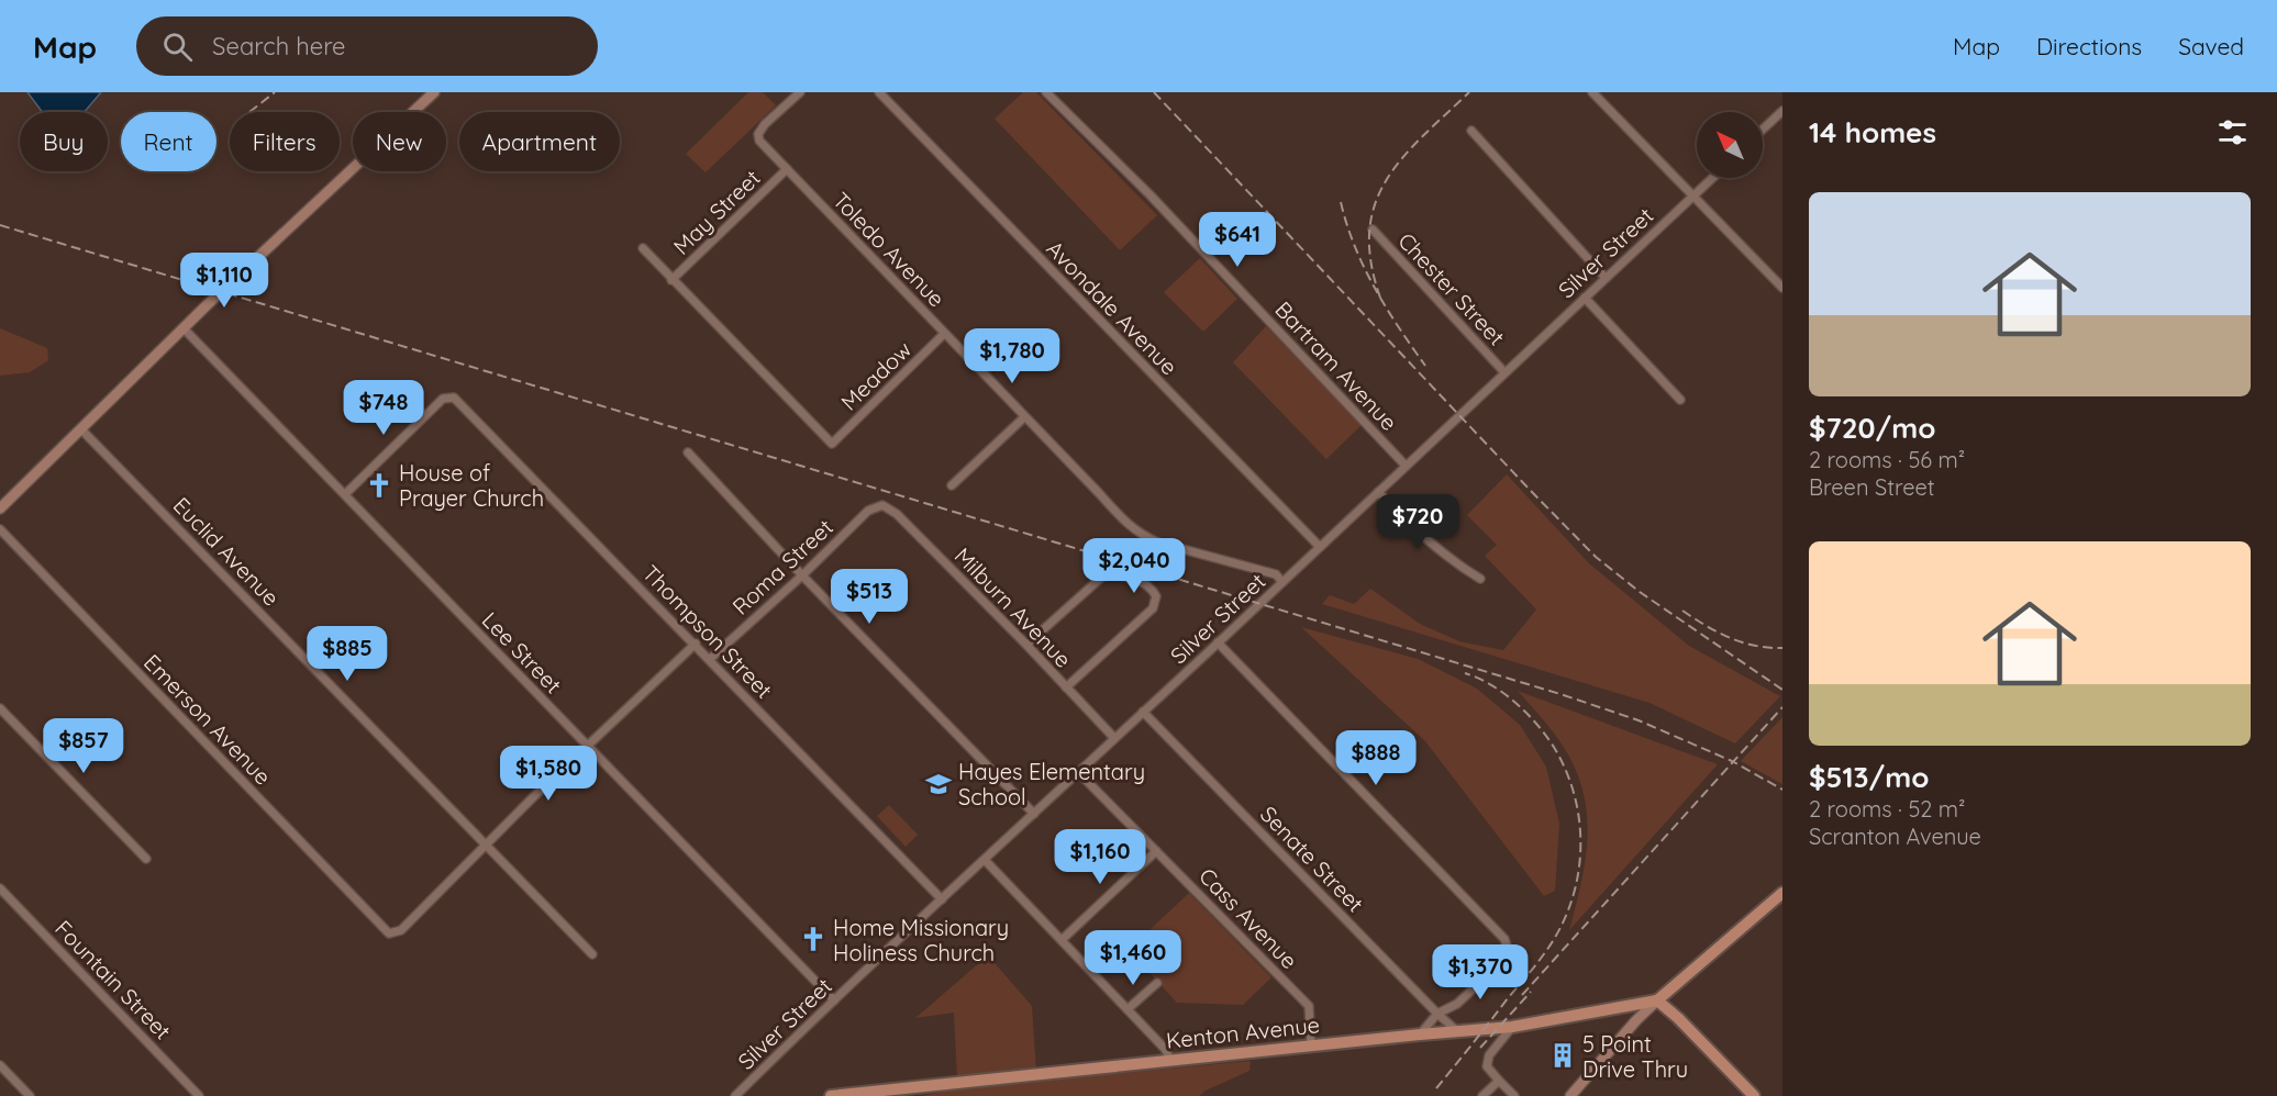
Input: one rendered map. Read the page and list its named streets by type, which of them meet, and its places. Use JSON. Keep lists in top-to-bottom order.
{
  "streets": {
    "main road": ["Kenton Avenue"],
    "street": [
      "May Street",
      "Toledo Avenue",
      "Silver Street",
      "Chester Street",
      "Avondale Avenue",
      "Bartram Avenue",
      "Meadow",
      "Euclid Avenue",
      "Roma Street",
      "Milburn Avenue",
      "Thompson Street",
      "Lee Street",
      "Emerson Avenue",
      "Senate Street",
      "Cass Avenue",
      "Fountain Street"
    ]
  },
  "crossings": [
    ["May Street", "Toledo Avenue"],
    ["May Street", "Meadow"],
    ["Toledo Avenue", "Silver Street"],
    ["Toledo Avenue", "Meadow"],
    ["Silver Street", "Chester Street"],
    ["Silver Street", "Avondale Avenue"],
    ["Silver Street", "Bartram Avenue"],
    ["Silver Street", "Milburn Avenue"],
    ["Silver Street", "Thompson Street"],
    ["Silver Street", "Lee Street"],
    ["Silver Street", "Senate Street"],
    ["Silver Street", "Cass Avenue"],
    ["Euclid Avenue", "Emerson Avenue"],
    ["Roma Street", "Milburn Avenue"],
    ["Roma Street", "Thompson Street"],
    ["Thompson Street", "Lee Street"],
    ["Senate Street", "Kenton Avenue"],
    ["Cass Avenue", "Kenton Avenue"]
  ],
  "places": {
    "church": ["House of Prayer Church", "Home Missionary Holiness Church"],
    "school or university": ["Hayes Elementary School"],
    "building": ["5 Point Drive Thru"]
  },
  "north": "top left",
  "page": {
    "header": "Map",
    "search": "Search here",
    "nav": ["Map", "Directions", "Saved"],
    "heading": "14 homes",
    "chip": [
      "Buy",
      "Rent",
      "Filters",
      "New",
      "Apartment"
    ],
    "list": [
      {
        "name": "$720/mo",
        "note": "2 rooms · 56 m² · Breen Street"
      },
      {
        "name": "$513/mo",
        "note": "2 rooms · 52 m² · Scranton Avenue"
      }
    ],
    "price": [
      "$641",
      "$1,110",
      "$1,780",
      "$748",
      "$720",
      "$2,040",
      "$513",
      "$885",
      "$857",
      "$888",
      "$1,580",
      "$1,160",
      "$1,460",
      "$1,370"
    ]
  }
}
